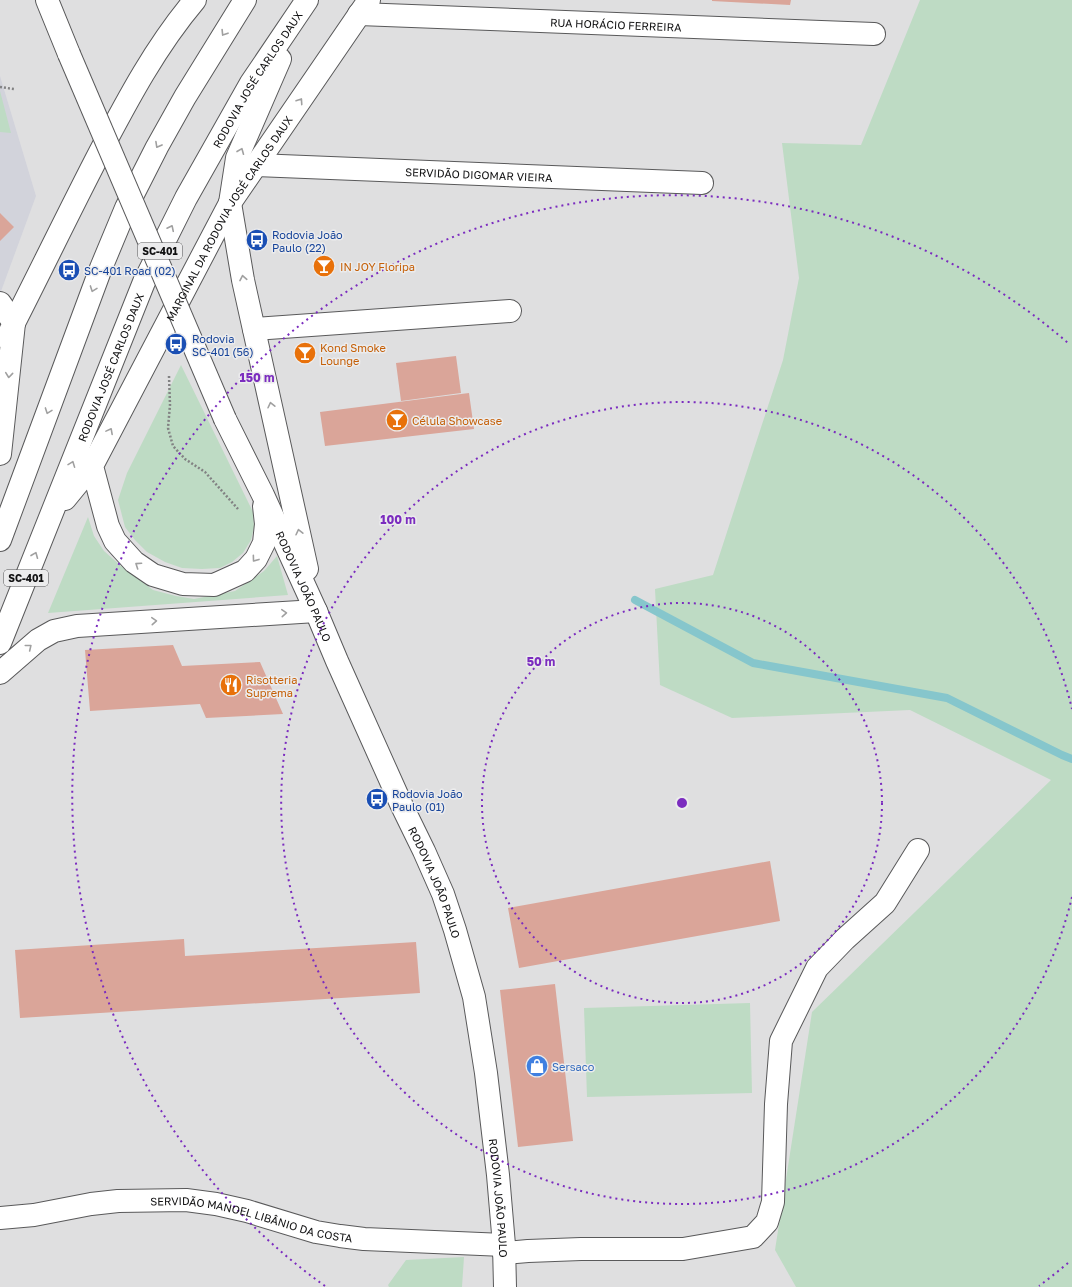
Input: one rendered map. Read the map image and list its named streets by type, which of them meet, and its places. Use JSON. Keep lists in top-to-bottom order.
{
  "streets": {
    "main road": [
      "RUA HORÁCIO FERREIRA",
      "RODOVIA JOSÉ CARLOS DAUX",
      "SERVIDÃO DIGOMAR VIEIRA",
      "MARGINAL DA RODOVIA JOSÉ CARLOS DAUX",
      "SC-401",
      "RODOVIA JOÃO PAULO",
      "SERVIDÃO MANOEL LIBÂNIO DA COSTA"
    ]
  },
  "crossings": [
    ["RUA HORÁCIO FERREIRA", "MARGINAL DA RODOVIA JOSÉ CARLOS DAUX"],
    ["RODOVIA JOSÉ CARLOS DAUX", "MARGINAL DA RODOVIA JOSÉ CARLOS DAUX"],
    ["SERVIDÃO DIGOMAR VIEIRA", "MARGINAL DA RODOVIA JOSÉ CARLOS DAUX"],
    ["RODOVIA JOÃO PAULO", "SERVIDÃO MANOEL LIBÂNIO DA COSTA"]
  ],
  "places": {
    "bus stop": [
      "Rodovia João Paulo (22)",
      "SC-401 Road (02)",
      "Rodovia SC-401 (56)",
      "Rodovia João Paulo (01)"
    ],
    "bar": ["IN JOY Floripa", "Kond Smoke Lounge", "Célula Showcase"],
    "restaurant": ["Risotteria Suprema"],
    "shop": ["Sersaco"]
  },
  "rings": ["150 m", "100 m", "50 m"]
}
